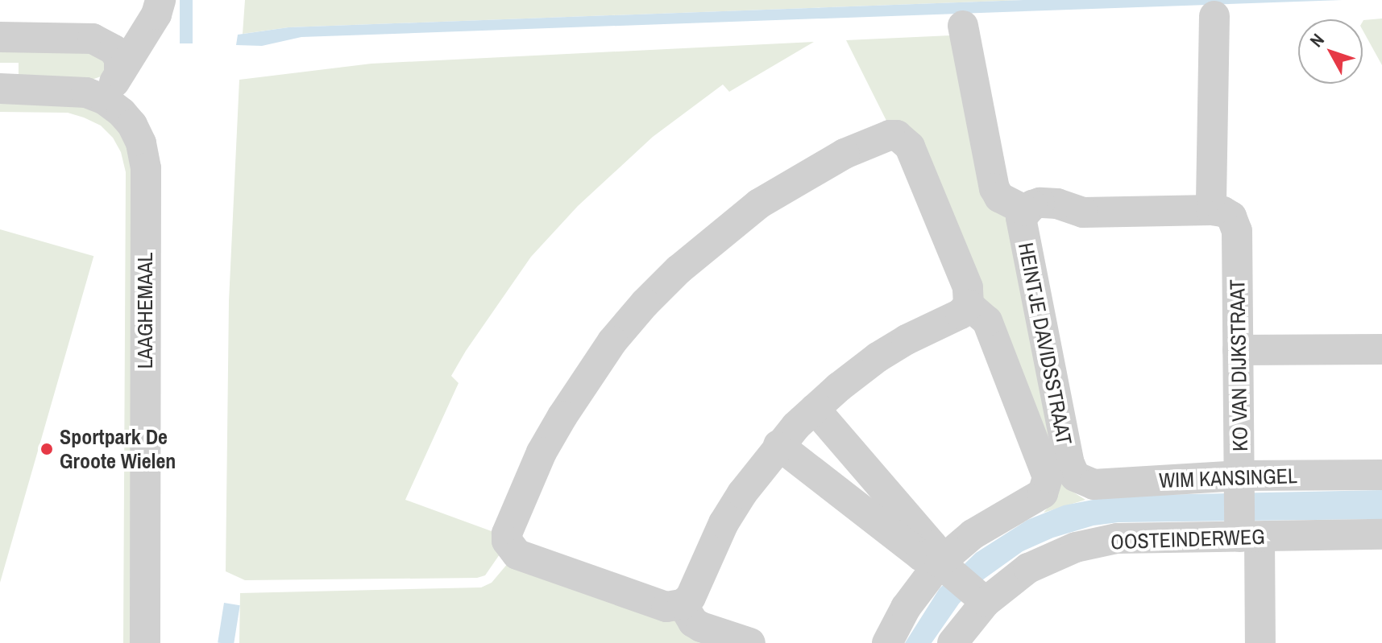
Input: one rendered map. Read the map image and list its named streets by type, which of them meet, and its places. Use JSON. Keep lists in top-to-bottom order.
{
  "streets": {
    "street": [
      "LAAGHEMAAL",
      "HEINTJE DAVIDSSTRAAT",
      "KO VAN DIJKSTRAAT",
      "WIM KANSINGEL",
      "OOSTEINDERWEG"
    ]
  },
  "crossings": [
    ["HEINTJE DAVIDSSTRAAT", "WIM KANSINGEL"],
    ["KO VAN DIJKSTRAAT", "WIM KANSINGEL"],
    ["KO VAN DIJKSTRAAT", "OOSTEINDERWEG"]
  ],
  "places": ["Sportpark De Groote Wielen"],
  "north": "top left"
}
